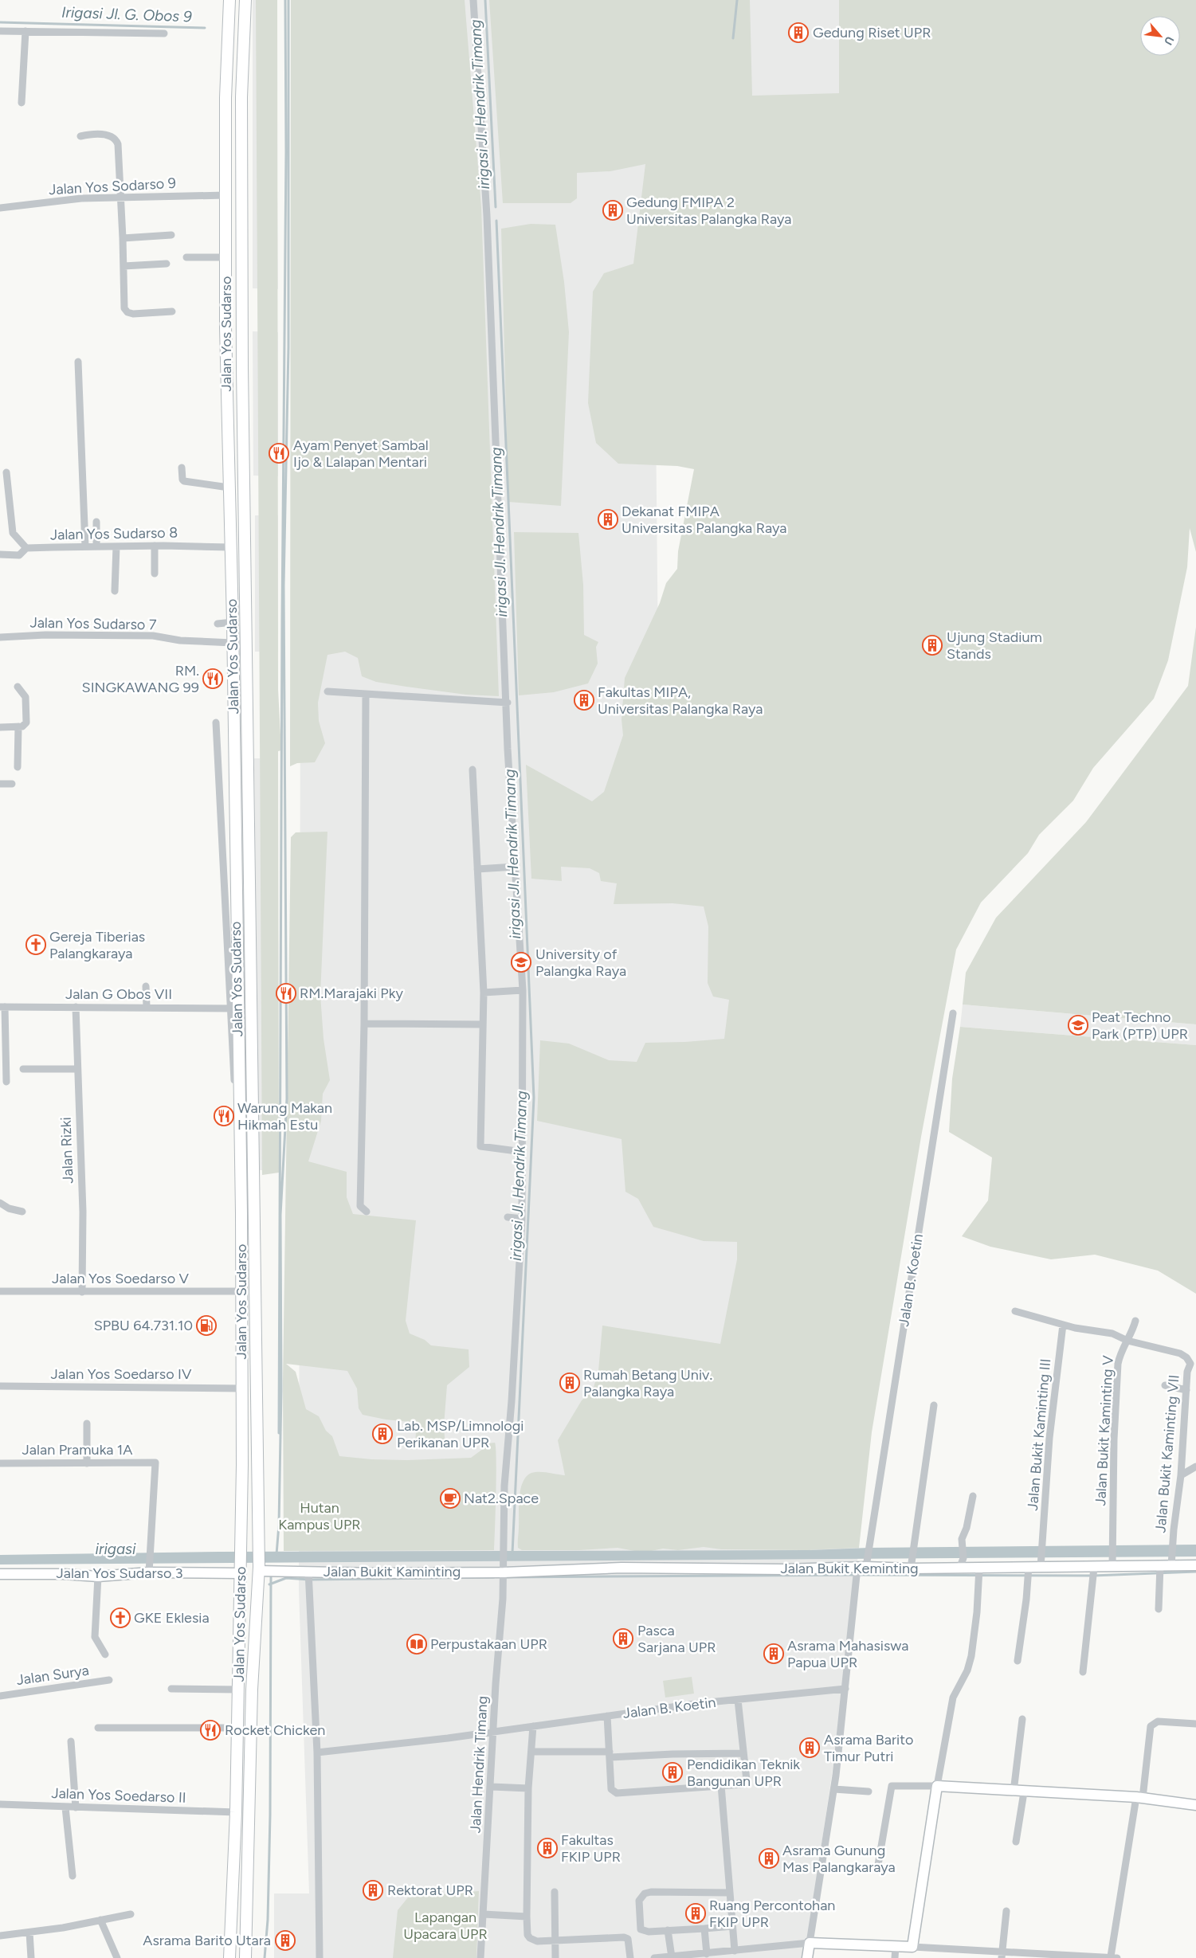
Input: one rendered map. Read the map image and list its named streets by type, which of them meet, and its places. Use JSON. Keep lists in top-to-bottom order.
{
  "streets": {
    "main road": [
      "Jalan Yos Sudarso",
      "Jalan Bukit Keminting",
      "Jalan Bukit Kaminting",
      "Jalan Yos Sudarso 3"
    ],
    "street": [
      "Jalan Yos Sodarso 9",
      "Jalan Yos Sudarso 8",
      "Jalan Yos Sudarso 7",
      "Jalan G Obos VII",
      "Jalan Rizki",
      "Jalan Yos Soedarso V",
      "Jalan B. Koetin",
      "Jalan Yos Soedarso IV",
      "Jalan Bukit Kaminting V",
      "Jalan Bukit Kaminting III",
      "Jalan Pramuka 1A",
      "Jalan Bukit Kaminting VII",
      "Jalan Surya",
      "Jalan Hendrik Timang",
      "Jalan Yos Soedarso II"
    ]
  },
  "crossings": [
    ["Jalan Yos Sodarso 9", "Jalan Yos Sudarso"],
    ["Jalan Yos Sudarso", "Jalan Yos Sudarso 8"],
    ["Jalan Yos Sudarso", "Jalan Yos Sudarso 7"],
    ["Jalan Yos Sudarso", "Jalan G Obos VII"],
    ["Jalan Yos Sudarso", "Jalan Yos Soedarso V"],
    ["Jalan Yos Sudarso", "Jalan Yos Soedarso IV"],
    ["Jalan Yos Sudarso", "Jalan Bukit Kaminting"],
    ["Jalan Yos Sudarso", "Jalan Yos Sudarso 3"],
    ["Jalan Yos Sudarso", "Jalan Yos Soedarso II"],
    ["Jalan G Obos VII", "Jalan Rizki"],
    ["Jalan Rizki", "Jalan Yos Soedarso V"],
    ["Jalan B. Koetin", "Jalan Bukit Keminting"],
    ["Jalan B. Koetin", "Jalan Hendrik Timang"],
    ["Jalan Bukit Kaminting V", "Jalan Bukit Kaminting VII"],
    ["Jalan Bukit Kaminting V", "Jalan Bukit Keminting"],
    ["Jalan Bukit Kaminting III", "Jalan Bukit Kaminting VII"],
    ["Jalan Bukit Kaminting III", "Jalan Bukit Keminting"],
    ["Jalan Pramuka 1A", "Jalan Yos Sudarso 3"],
    ["Jalan Bukit Kaminting VII", "Jalan Bukit Keminting"],
    ["Jalan Bukit Keminting", "Jalan Bukit Kaminting"],
    ["Jalan Bukit Keminting", "Jalan Hendrik Timang"],
    ["Jalan Bukit Kaminting", "Jalan Hendrik Timang"]
  ],
  "water": ["Irigasi Jl. G. Obos 9", "irigasi Jl. Hendrik Timang", "irigasi"],
  "parks": ["Hutan Kampus UPR", "Lapangan Upacara UPR"],
  "places": {
    "building": [
      "Gedung Riset UPR",
      "Gedung FMIPA 2 Universitas Palangka Raya",
      "Dekanat FMIPA Universitas Palangka Raya",
      "Ujung Stadium Stands",
      "Fakultas MIPA, Universitas Palangka Raya",
      "Rumah Betang Univ. Palangka Raya",
      "Lab. MSP/Limnologi Perikanan UPR",
      "Pasca Sarjana UPR",
      "Asrama Mahasiswa Papua UPR",
      "Asrama Barito Timur Putri",
      "Pendidikan Teknik Bangunan UPR",
      "Fakultas FKIP UPR",
      "Asrama Gunung Mas Palangkaraya",
      "Rektorat UPR",
      "Ruang Percontohan FKIP UPR",
      "Asrama Barito Utara"
    ],
    "restaurant": [
      "Ayam Penyet Sambal Ijo & Lalapan Mentari",
      "RM. SINGKAWANG 99",
      "RM.Marajaki Pky",
      "Warung Makan Hikmah Estu",
      "Rocket Chicken"
    ],
    "church": ["Gereja Tiberias Palangkaraya", "GKE Eklesia"],
    "school or university": ["University of Palangka Raya", "Peat Techno Park (PTP) UPR"],
    "fuel station": ["SPBU 64.731.10"],
    "cafe": ["Nat2.Space"],
    "library": ["Perpustakaan UPR"]
  },
  "north": "bottom right"
}
